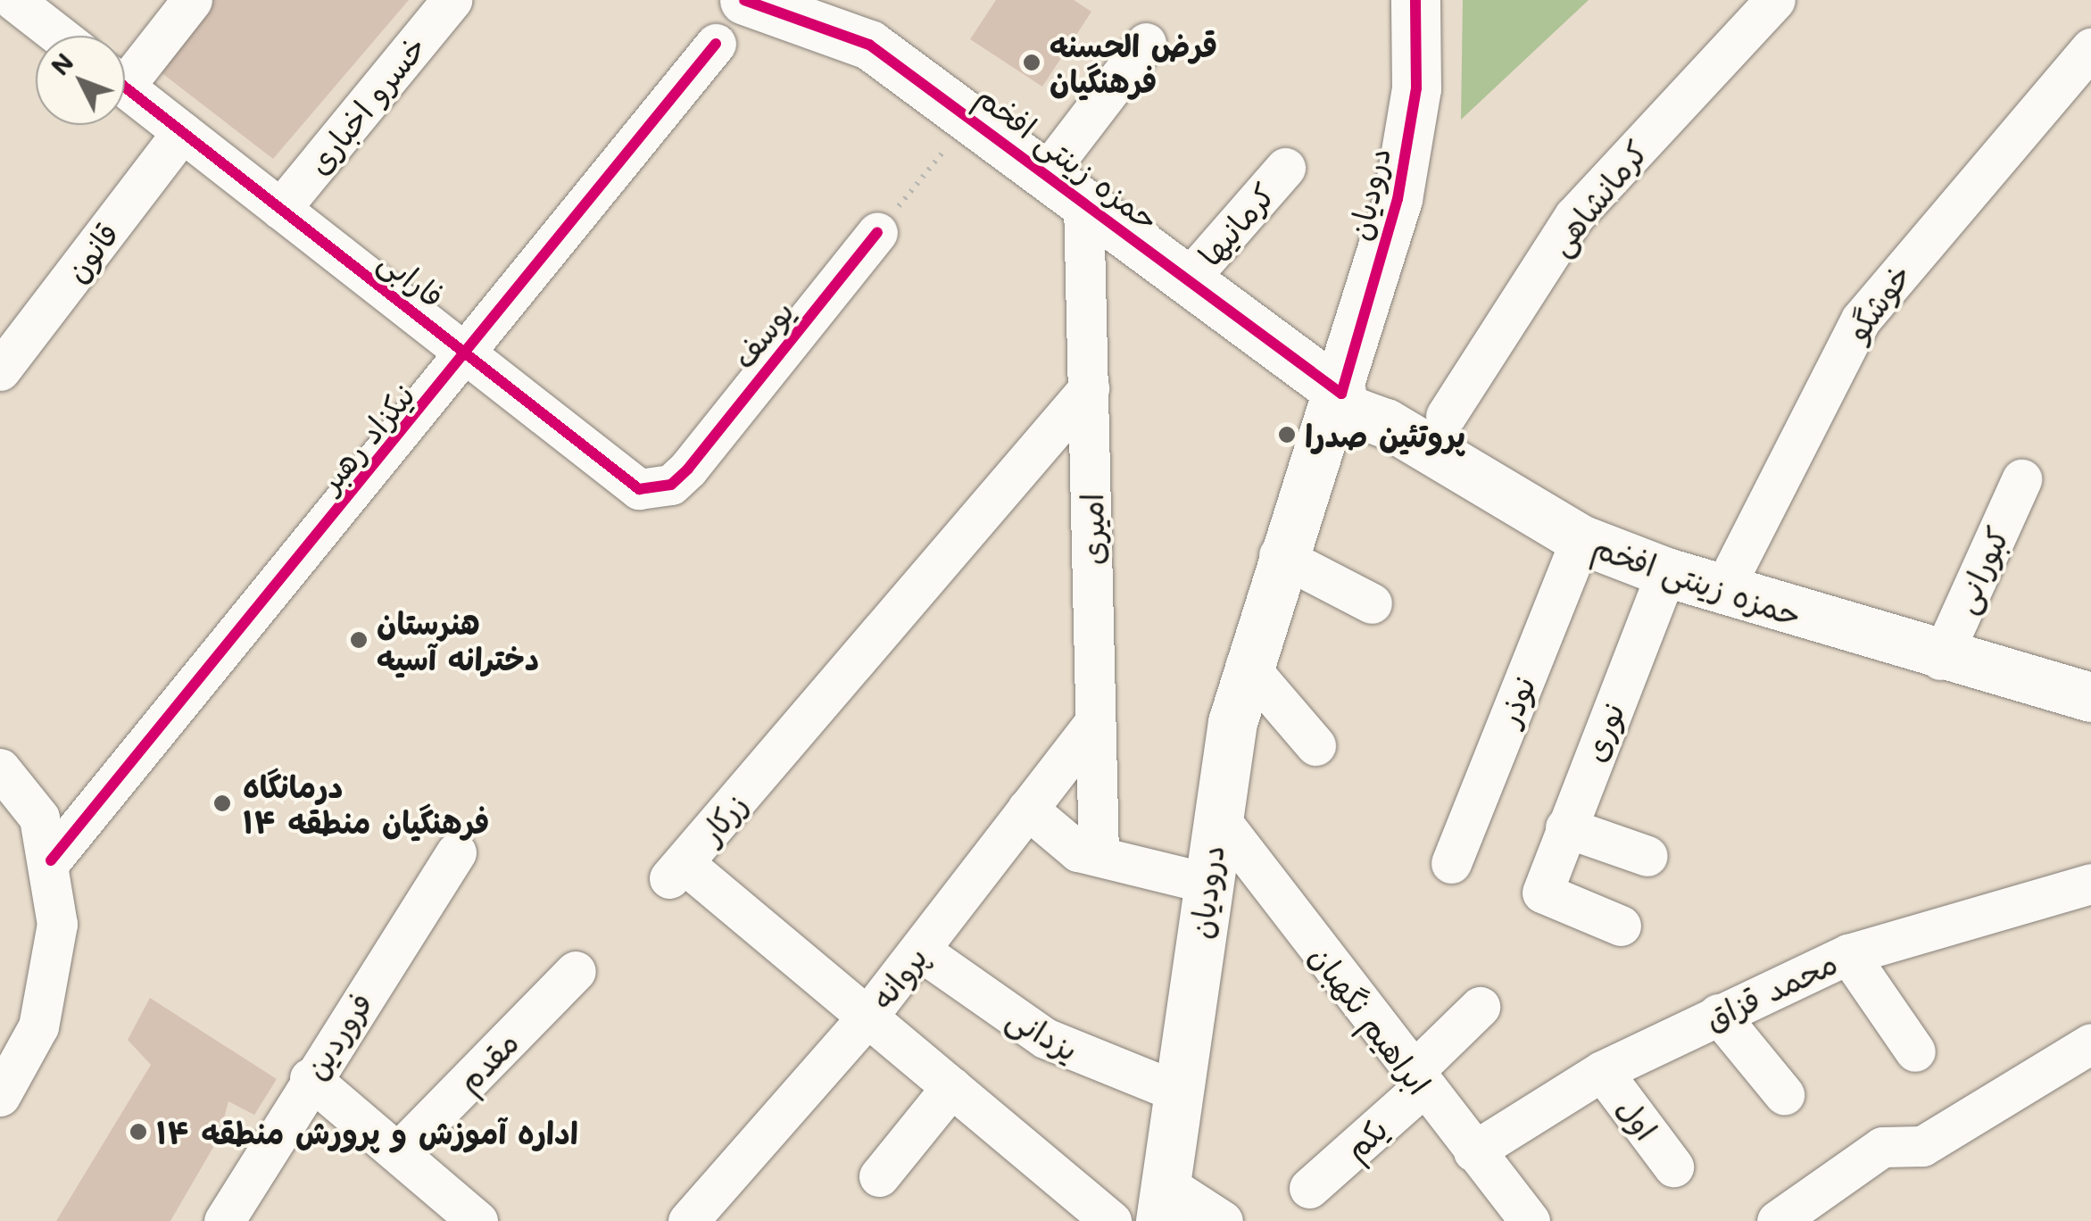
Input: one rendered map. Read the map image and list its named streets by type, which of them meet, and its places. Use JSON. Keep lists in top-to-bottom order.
{
  "streets": {
    "main road": ["حمزه زینتی افخم", "درودیان"],
    "street": [
      "خسرو اخباری",
      "کرمانشاهی",
      "کرمانیها",
      "قانون",
      "فارابی",
      "خوشگو",
      "یوسف",
      "نیکزاد رهبر",
      "امیری",
      "کبورانی",
      "نوذر",
      "نوری",
      "زرکار",
      "پروانه",
      "محمد قزاق",
      "ابراهیم نگهبان",
      "یزدانی",
      "فروردین",
      "مقدم",
      "اول",
      "یکم"
    ]
  },
  "crossings": [
    ["خسرو اخباری", "فارابی"],
    ["حمزه زینتی افخم", "درودیان"],
    ["حمزه زینتی افخم", "کرمانیها"],
    ["حمزه زینتی افخم", "خوشگو"],
    ["حمزه زینتی افخم", "امیری"],
    ["حمزه زینتی افخم", "کبورانی"],
    ["حمزه زینتی افخم", "نوذر"],
    ["حمزه زینتی افخم", "نوری"],
    ["درودیان", "ابراهیم نگهبان"],
    ["درودیان", "یزدانی"],
    ["قانون", "فارابی"],
    ["فارابی", "یوسف"],
    ["فارابی", "نیکزاد رهبر"],
    ["امیری", "زرکار"],
    ["امیری", "پروانه"],
    ["زرکار", "پروانه"],
    ["پروانه", "یزدانی"],
    ["محمد قزاق", "ابراهیم نگهبان"],
    ["محمد قزاق", "اول"],
    ["ابراهیم نگهبان", "یکم"]
  ],
  "places": [
    "قرض الحسنه فرهنگیان",
    "پروتئین صدرا",
    "هنرستان دخترانه آسیه",
    "درمانگاه فرهنگیان منطقه ۱۴",
    "اداره آموزش و پرورش منطقه ۱۴"
  ],
  "north": "top left"
}
